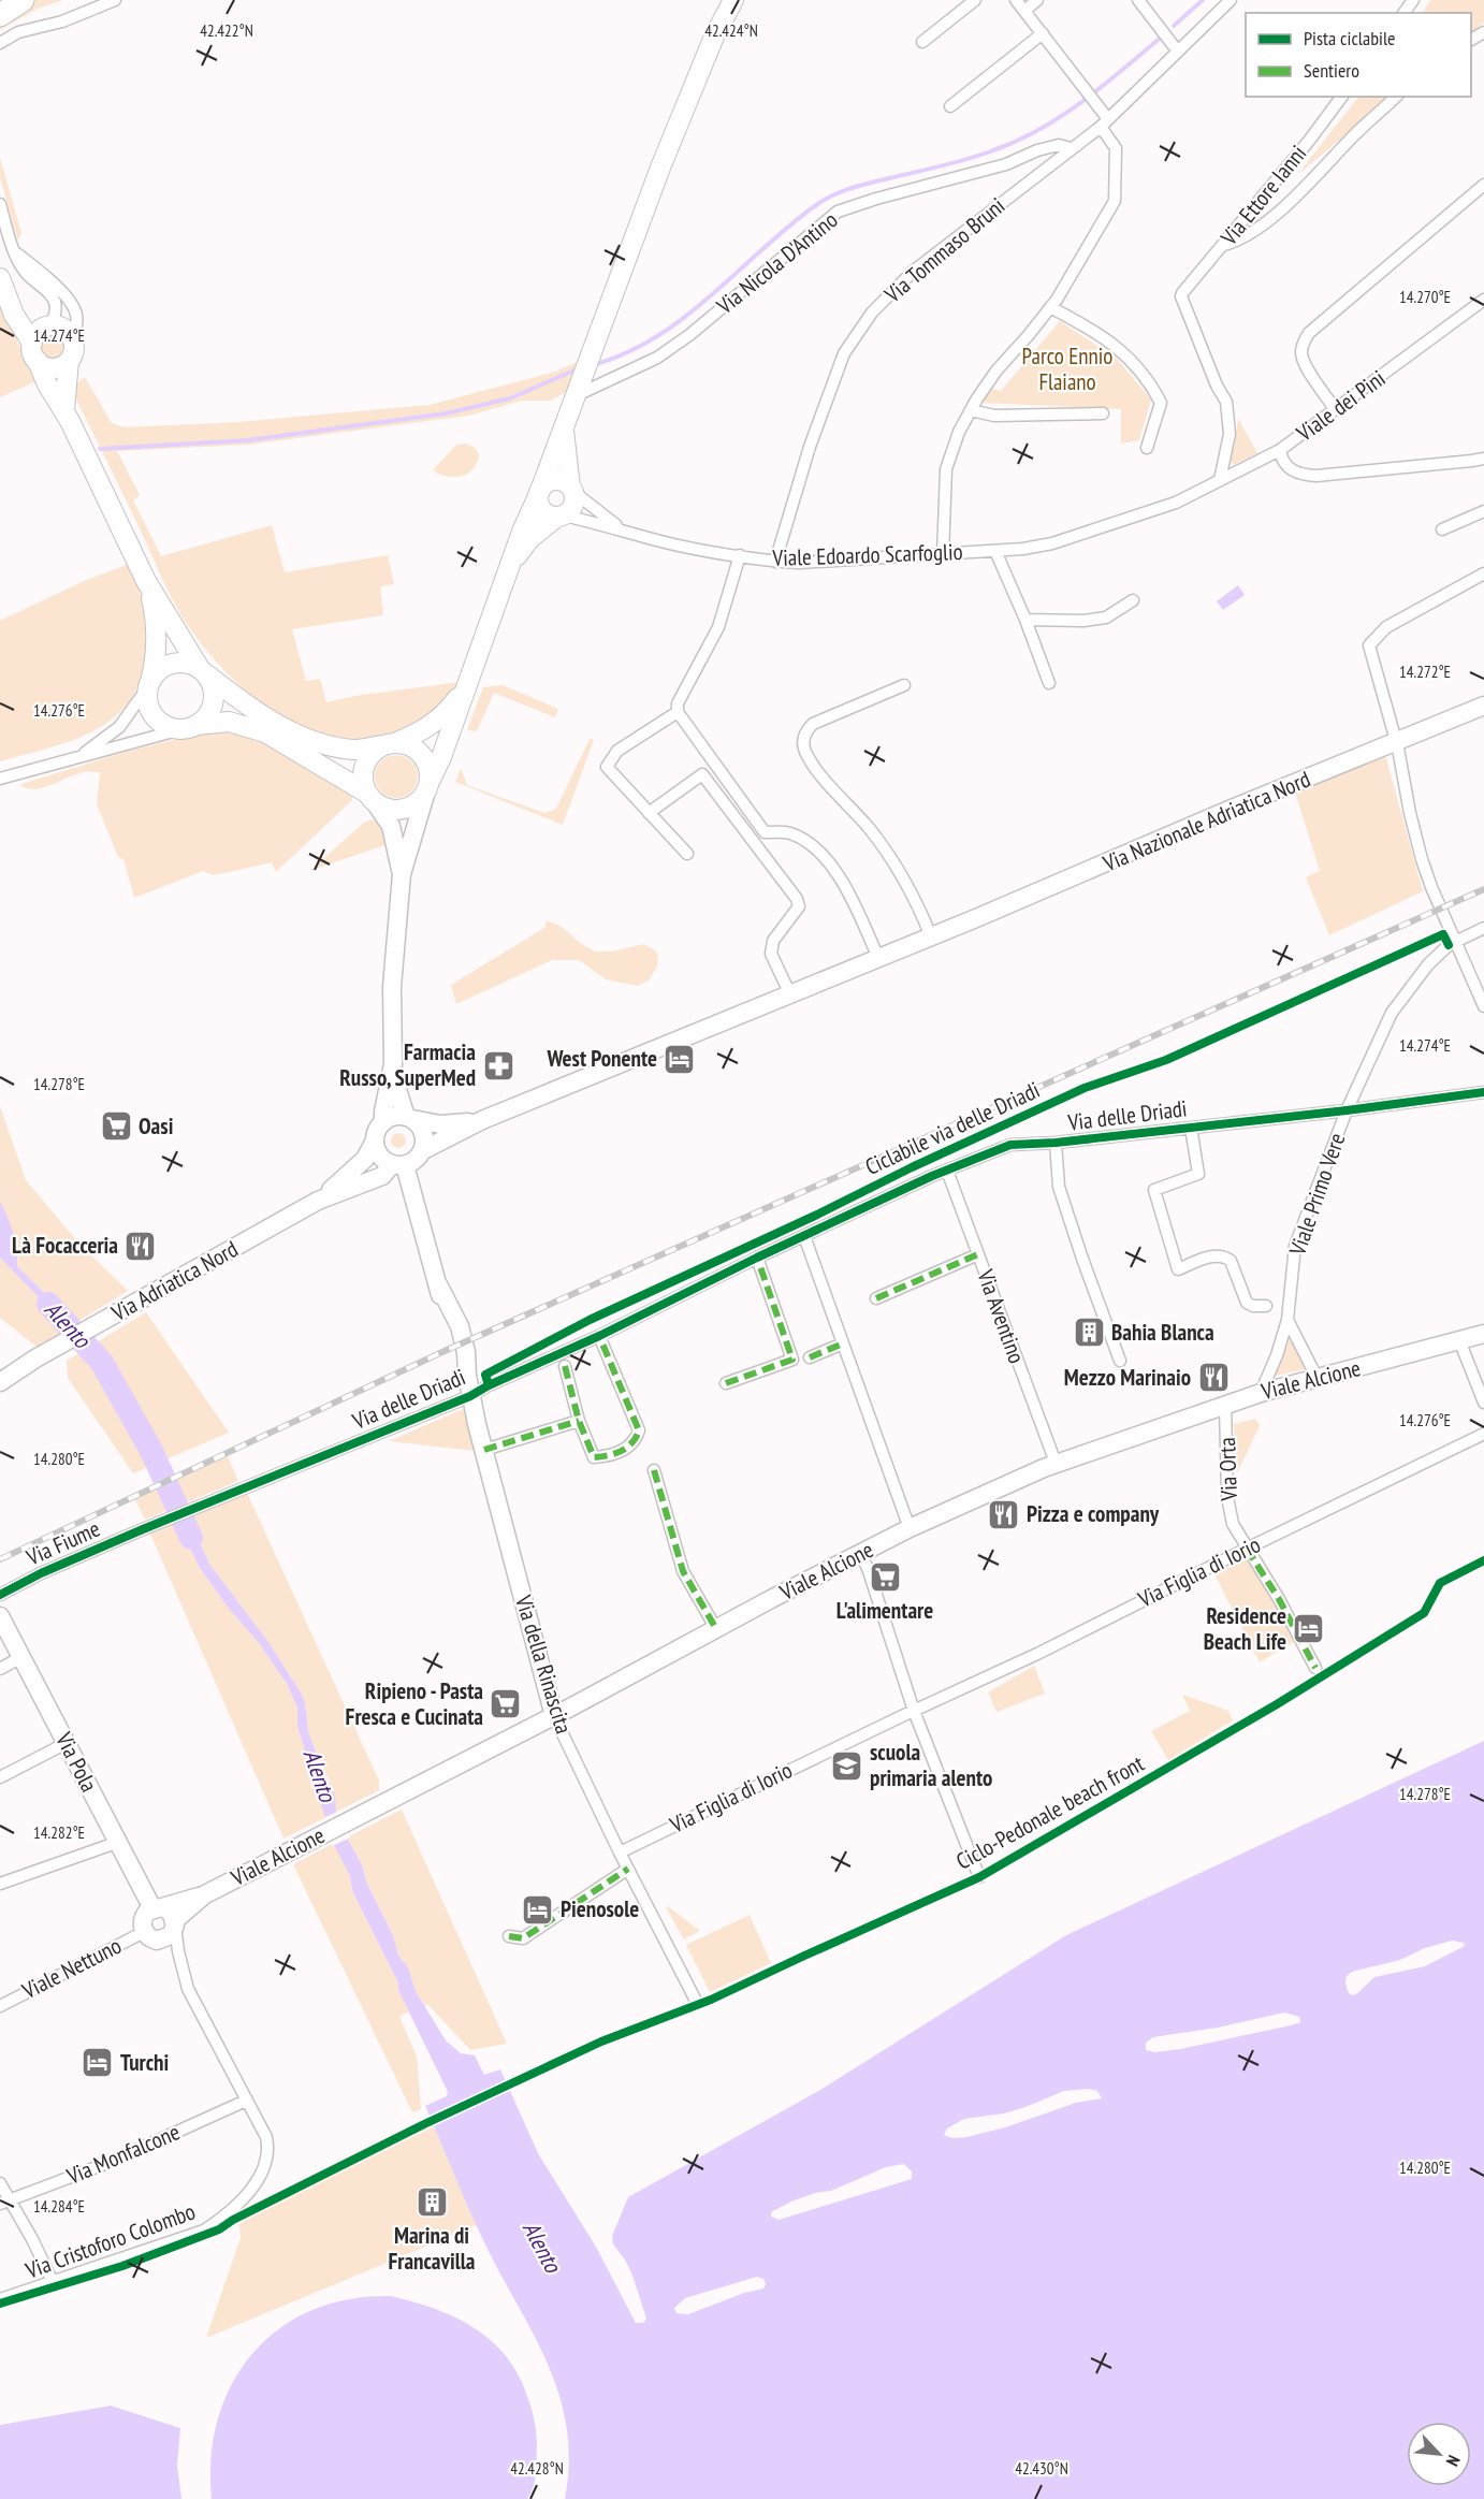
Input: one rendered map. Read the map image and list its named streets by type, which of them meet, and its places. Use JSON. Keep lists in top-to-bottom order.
{
  "streets": {
    "street": [
      "Via Ettore Ianni",
      "Via Tommaso Bruni",
      "Via Nicola D'Antino",
      "Viale dei Pini",
      "Viale Edoardo Scarfoglio",
      "Via Nazionale Adriatica Nord",
      "Via delle Driadi",
      "Viale Primo Vere",
      "Via Adriatica Nord",
      "Via Aventino",
      "Viale Alcione",
      "Via Orta",
      "Via Fiume",
      "Via Figlia di Iorio",
      "Via della Rinascita",
      "Via Pola",
      "Viale Nettuno",
      "Via Monfalcone",
      "Via Cristoforo Colombo"
    ],
    "cycle path": ["Ciclabile via delle Driadi", "Ciclo-Pedonale beach front"]
  },
  "crossings": [
    ["Via Ettore Ianni", "Viale Edoardo Scarfoglio"],
    ["Via Tommaso Bruni", "Via Nicola D'Antino"],
    ["Via Tommaso Bruni", "Viale Edoardo Scarfoglio"],
    ["Viale dei Pini", "Viale Edoardo Scarfoglio"],
    ["Via Nazionale Adriatica Nord", "Via Adriatica Nord"],
    ["Via Nazionale Adriatica Nord", "Via della Rinascita"],
    ["Via delle Driadi", "Viale Primo Vere"],
    ["Via delle Driadi", "Via Aventino"],
    ["Via delle Driadi", "Via Fiume"],
    ["Via delle Driadi", "Via della Rinascita"],
    ["Viale Primo Vere", "Viale Alcione"],
    ["Via Adriatica Nord", "Via della Rinascita"],
    ["Via Aventino", "Viale Alcione"],
    ["Viale Alcione", "Via Orta"],
    ["Viale Alcione", "Via della Rinascita"],
    ["Viale Alcione", "Via Pola"],
    ["Viale Alcione", "Viale Nettuno"],
    ["Via Orta", "Via Figlia di Iorio"],
    ["Via Figlia di Iorio", "Via della Rinascita"],
    ["Via Pola", "Viale Nettuno"],
    ["Via Monfalcone", "Via Cristoforo Colombo"]
  ],
  "water": ["Alento"],
  "parks": ["Parco Ennio Flaiano"],
  "places": {
    "hotel": [
      "West Ponente",
      "Residence Beach Life",
      "Pienosole",
      "Turchi"
    ],
    "pharmacy": ["Farmacia Russo, SuperMed"],
    "supermarket": ["Oasi", "L'alimentare", "Ripieno - Pasta Fresca e Cucinata"],
    "restaurant": ["Là Focacceria", "Mezzo Marinaio", "Pizza e company"],
    "building": ["Bahia Blanca", "Marina di Francavilla"],
    "school or university": ["scuola primaria alento"]
  },
  "legend": ["Pista ciclabile", "Sentiero"],
  "north": "bottom right",
  "coordinates": [
    "42.424°N",
    "42.422°N",
    "14.270°E",
    "14.274°E",
    "14.272°E",
    "14.276°E",
    "14.278°E",
    "14.280°E",
    "14.282°E",
    "14.284°E",
    "42.428°N",
    "42.430°N"
  ]
}
